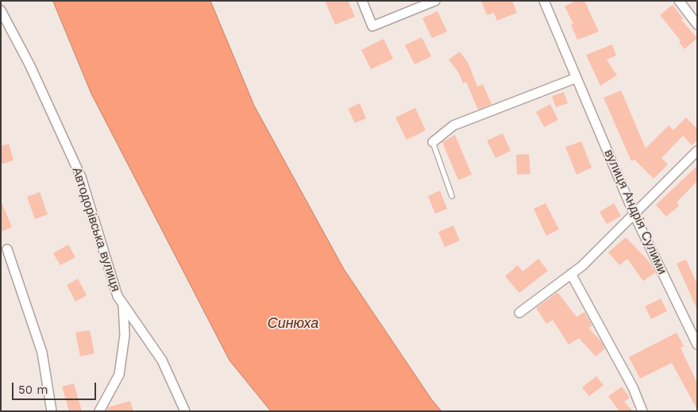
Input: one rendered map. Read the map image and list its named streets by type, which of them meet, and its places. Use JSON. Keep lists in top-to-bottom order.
{
  "streets": {
    "street": ["вулиця Андрія Сулими", "Автодорівська вулиця"]
  },
  "water": ["Синюха"],
  "scale_bar": "50 m"
}
